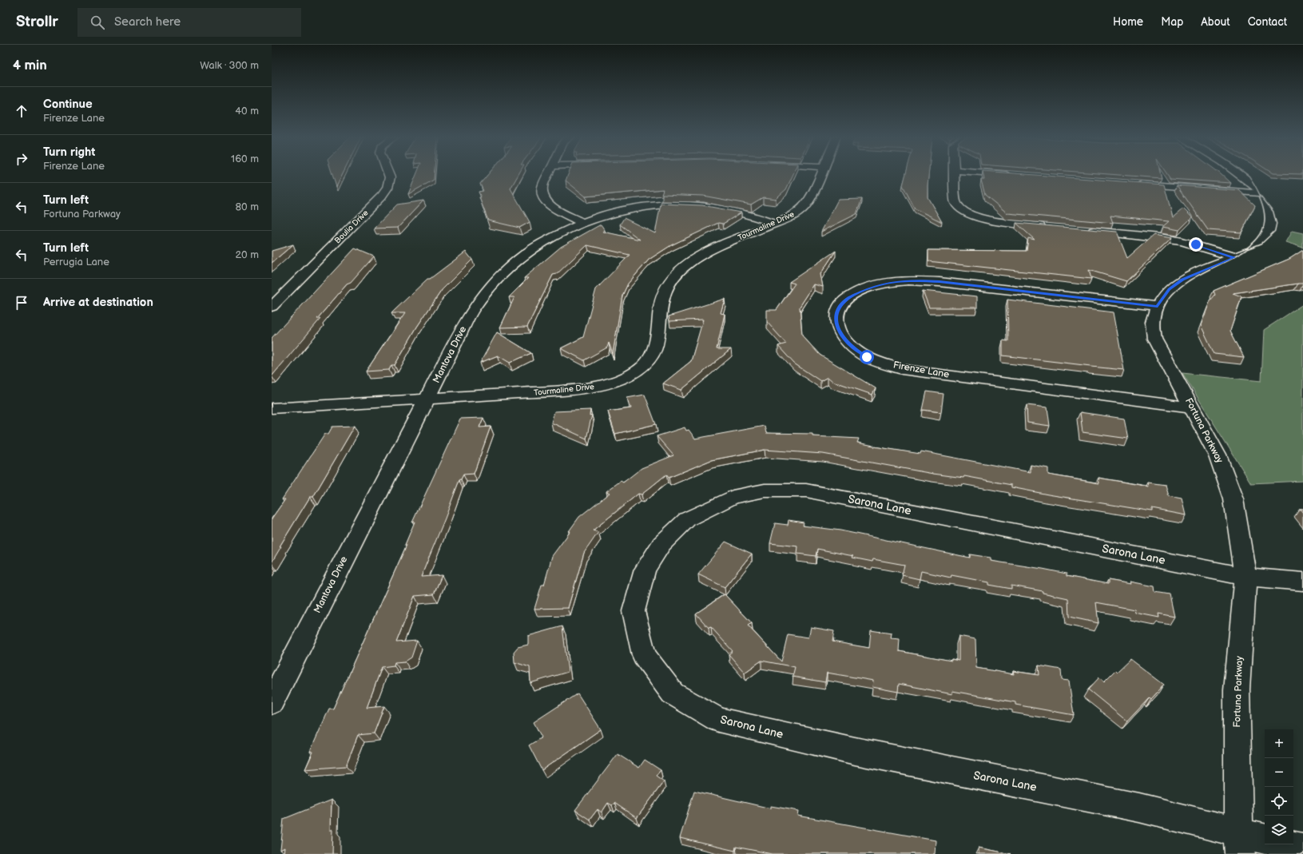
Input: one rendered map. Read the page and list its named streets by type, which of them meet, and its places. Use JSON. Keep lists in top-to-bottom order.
{
  "streets": {
    "street": [
      "Tourmaline Drive",
      "Boulia Drive",
      "Mantova Drive",
      "Firenze Lane",
      "Fortuna Parkway",
      "Sarona Lane"
    ]
  },
  "crossings": [
    ["Tourmaline Drive", "Mantova Drive"],
    ["Firenze Lane", "Fortuna Parkway"],
    ["Fortuna Parkway", "Sarona Lane"]
  ],
  "page": {
    "header": "Strollr",
    "search": "Search here",
    "nav": [
      "Home",
      "Map",
      "About",
      "Contact"
    ],
    "heading": ["4 min", "Walk · 300 m"],
    "list": [
      ["Continue", "Firenze Lane", "40 m"],
      ["Turn right", "Firenze Lane", "160 m"],
      ["Turn left", "Fortuna Parkway", "80 m"],
      ["Turn left", "Perrugia Lane", "20 m"],
      "Arrive at destination"
    ],
    "map_buttons": ["+", "−"]
  }
}
